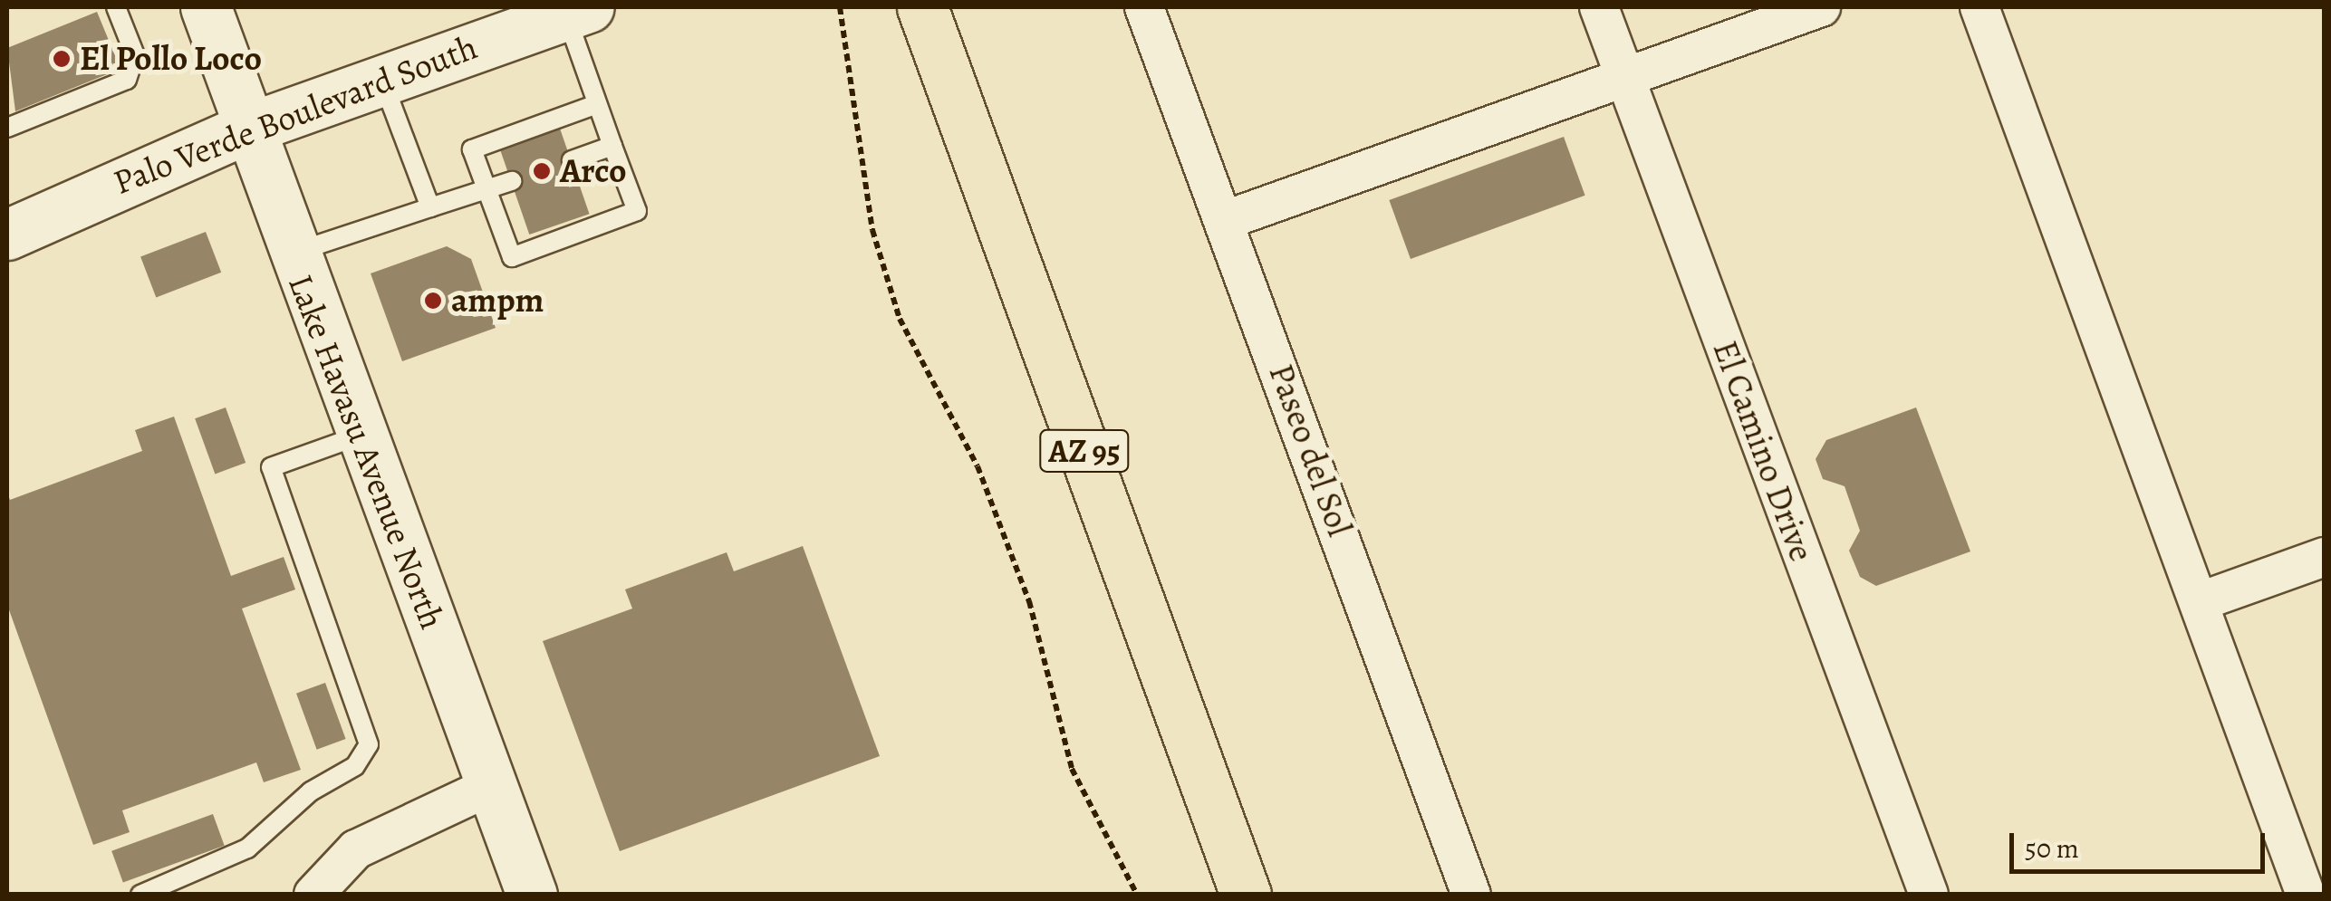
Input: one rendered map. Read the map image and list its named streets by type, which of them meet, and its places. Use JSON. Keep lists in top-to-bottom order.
{
  "streets": {
    "highway": ["AZ 95"],
    "main road": ["Palo Verde Boulevard South", "Lake Havasu Avenue North"],
    "street": ["Paseo del Sol", "El Camino Drive"]
  },
  "crossings": [
    ["Palo Verde Boulevard South", "Lake Havasu Avenue North"]
  ],
  "places": ["El Pollo Loco", "Arco", "ampm"],
  "scale_bar": "50 m"
}
